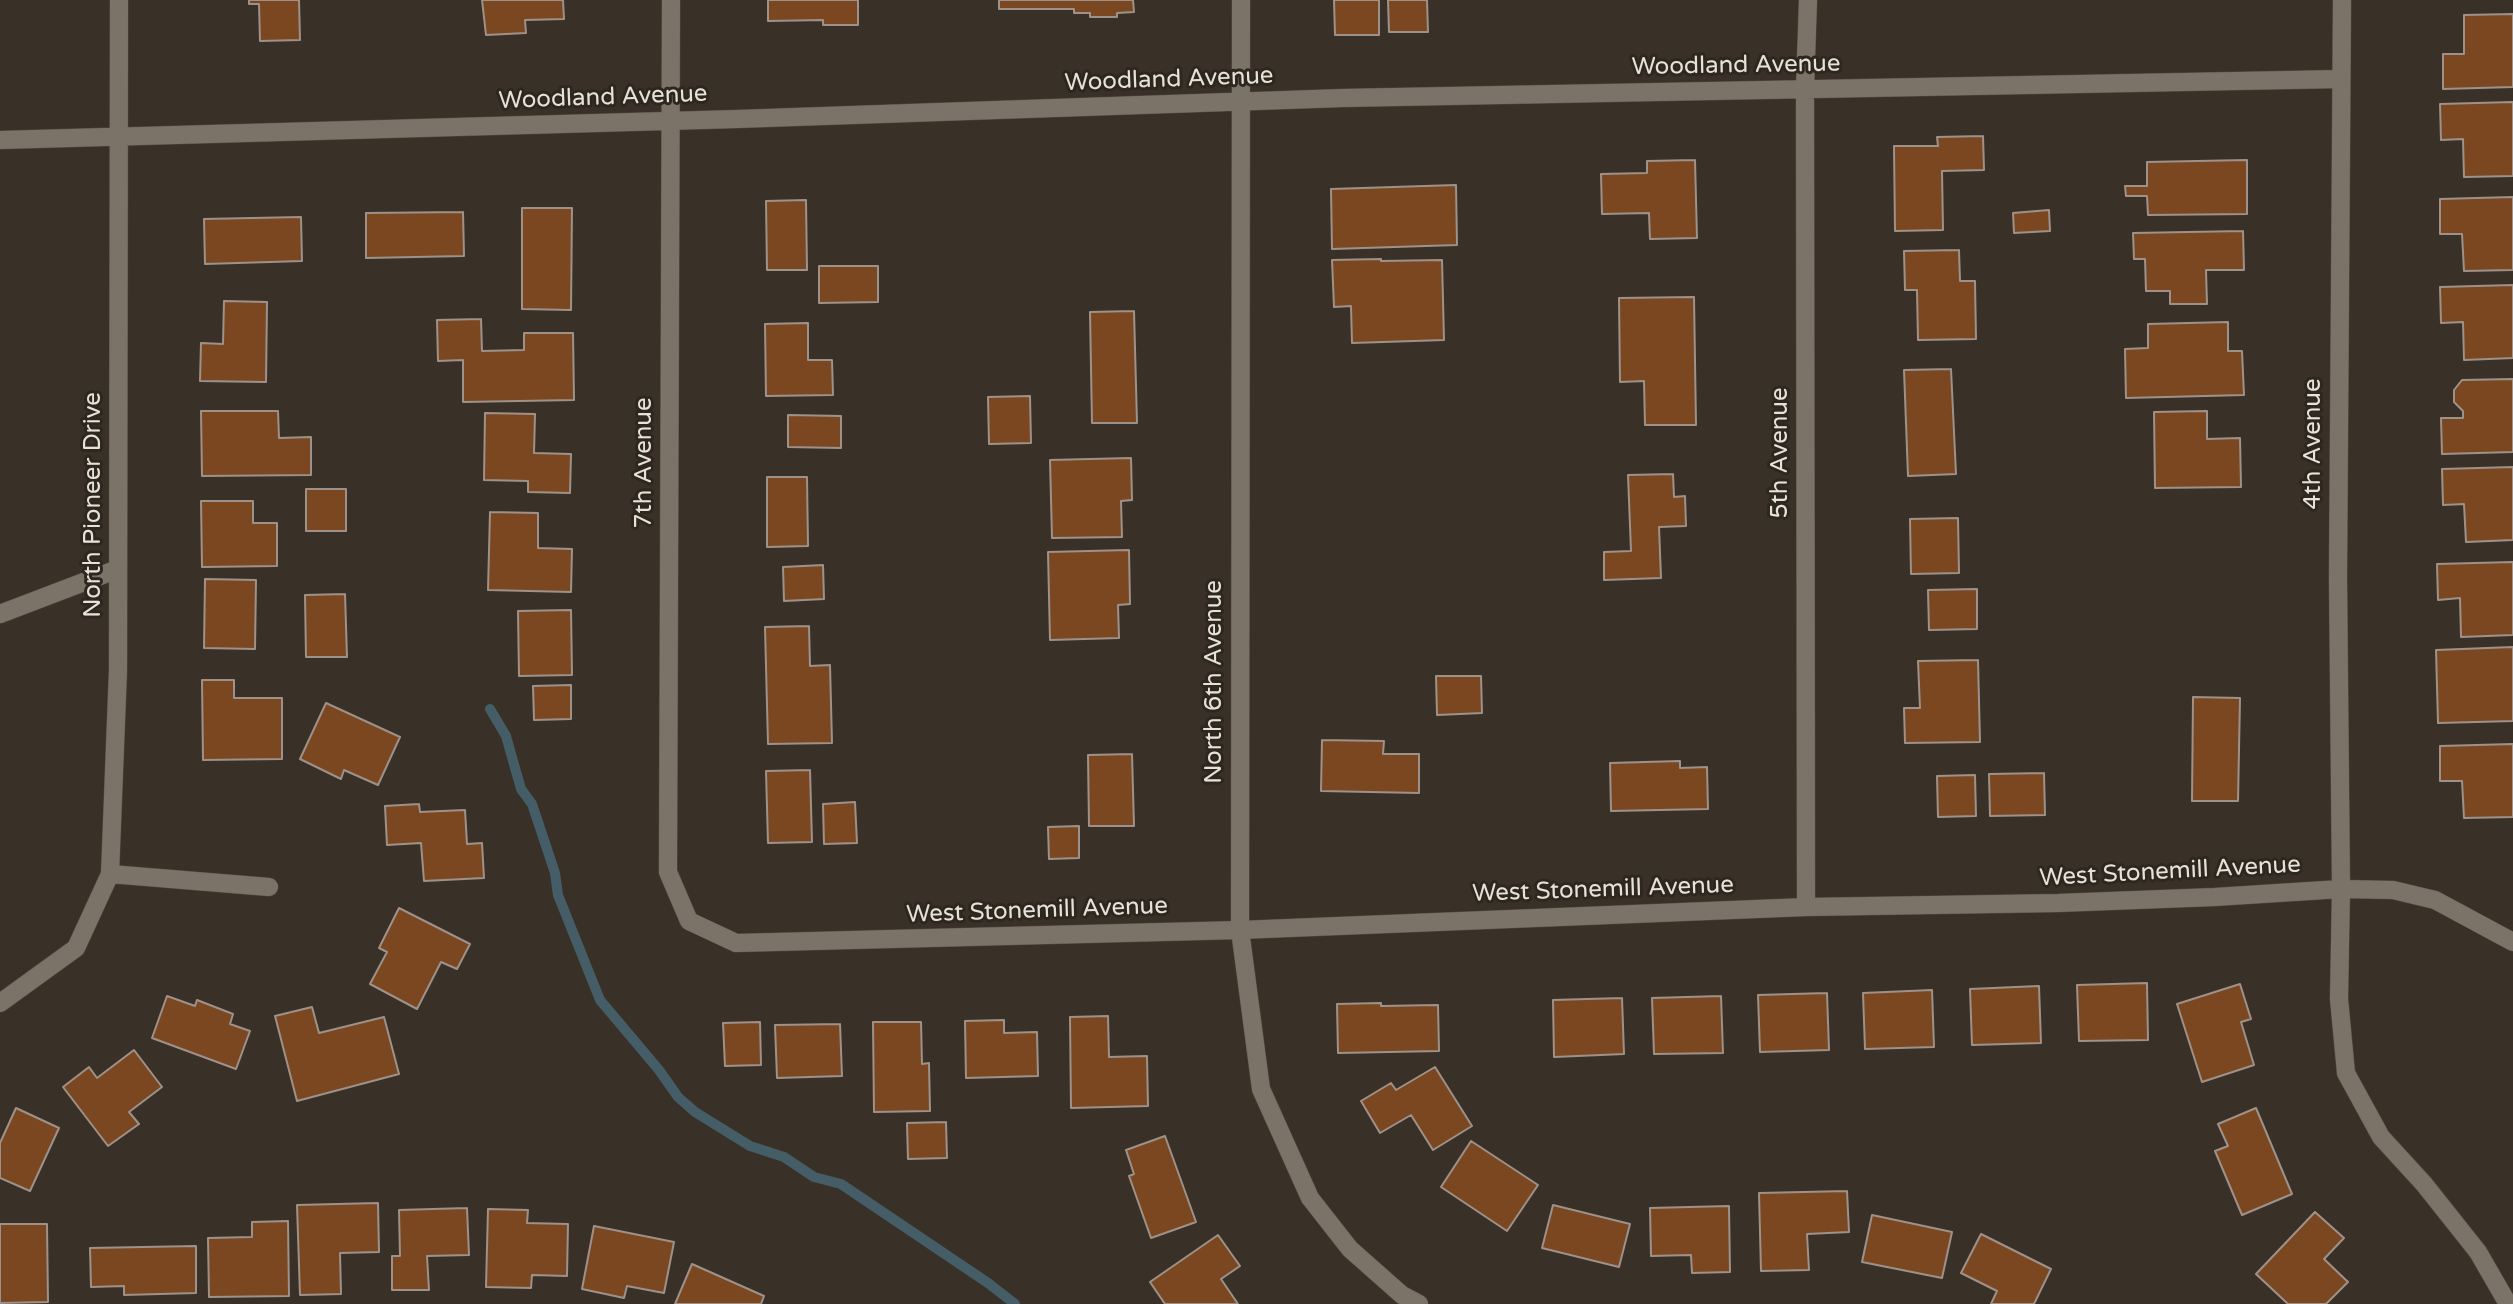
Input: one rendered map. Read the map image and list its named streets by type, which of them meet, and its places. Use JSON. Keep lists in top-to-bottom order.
{
  "streets": {
    "street": [
      "Woodland Avenue",
      "4th Avenue",
      "5th Avenue",
      "7th Avenue",
      "North Pioneer Drive",
      "North 6th Avenue",
      "West Stonemill Avenue"
    ]
  },
  "crossings": [
    ["Woodland Avenue", "4th Avenue"],
    ["Woodland Avenue", "5th Avenue"],
    ["Woodland Avenue", "7th Avenue"],
    ["Woodland Avenue", "North Pioneer Drive"],
    ["Woodland Avenue", "North 6th Avenue"],
    ["4th Avenue", "West Stonemill Avenue"],
    ["5th Avenue", "West Stonemill Avenue"],
    ["7th Avenue", "West Stonemill Avenue"],
    ["North 6th Avenue", "West Stonemill Avenue"]
  ]
}
